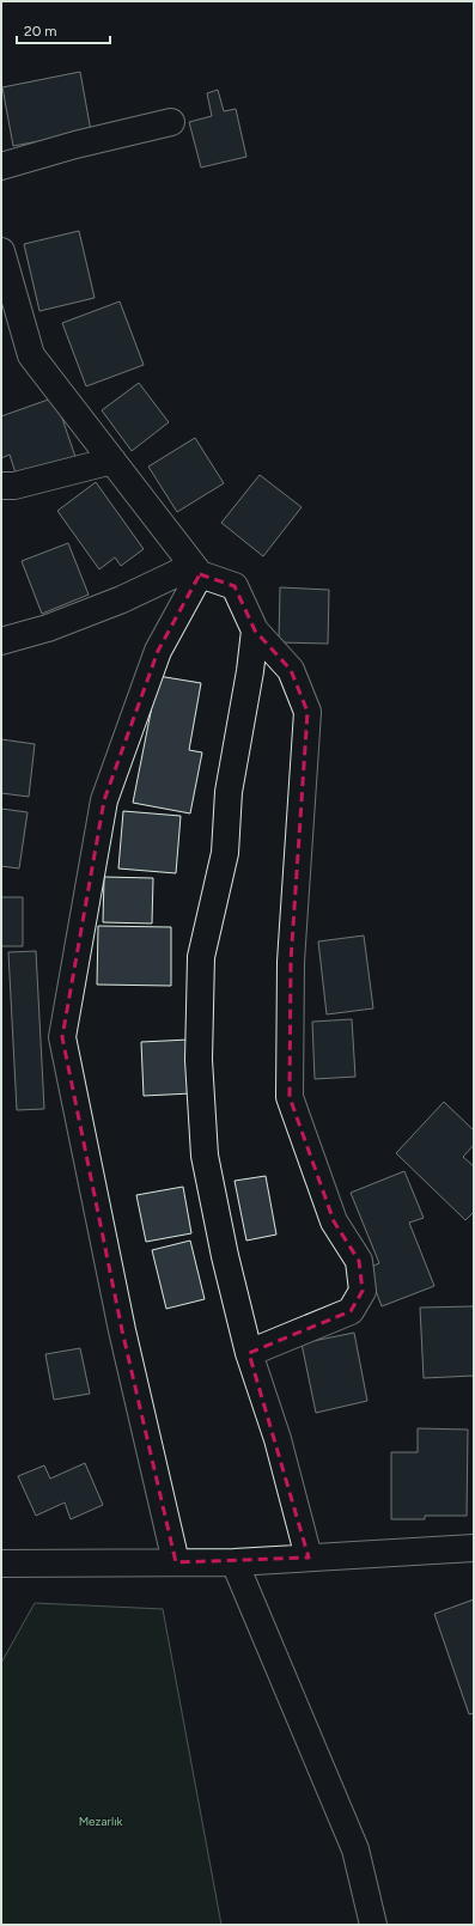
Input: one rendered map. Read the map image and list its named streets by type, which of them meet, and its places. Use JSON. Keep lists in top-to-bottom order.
{
  "parks": ["Mezarlık"],
  "scale_bar": "20 m"
}
